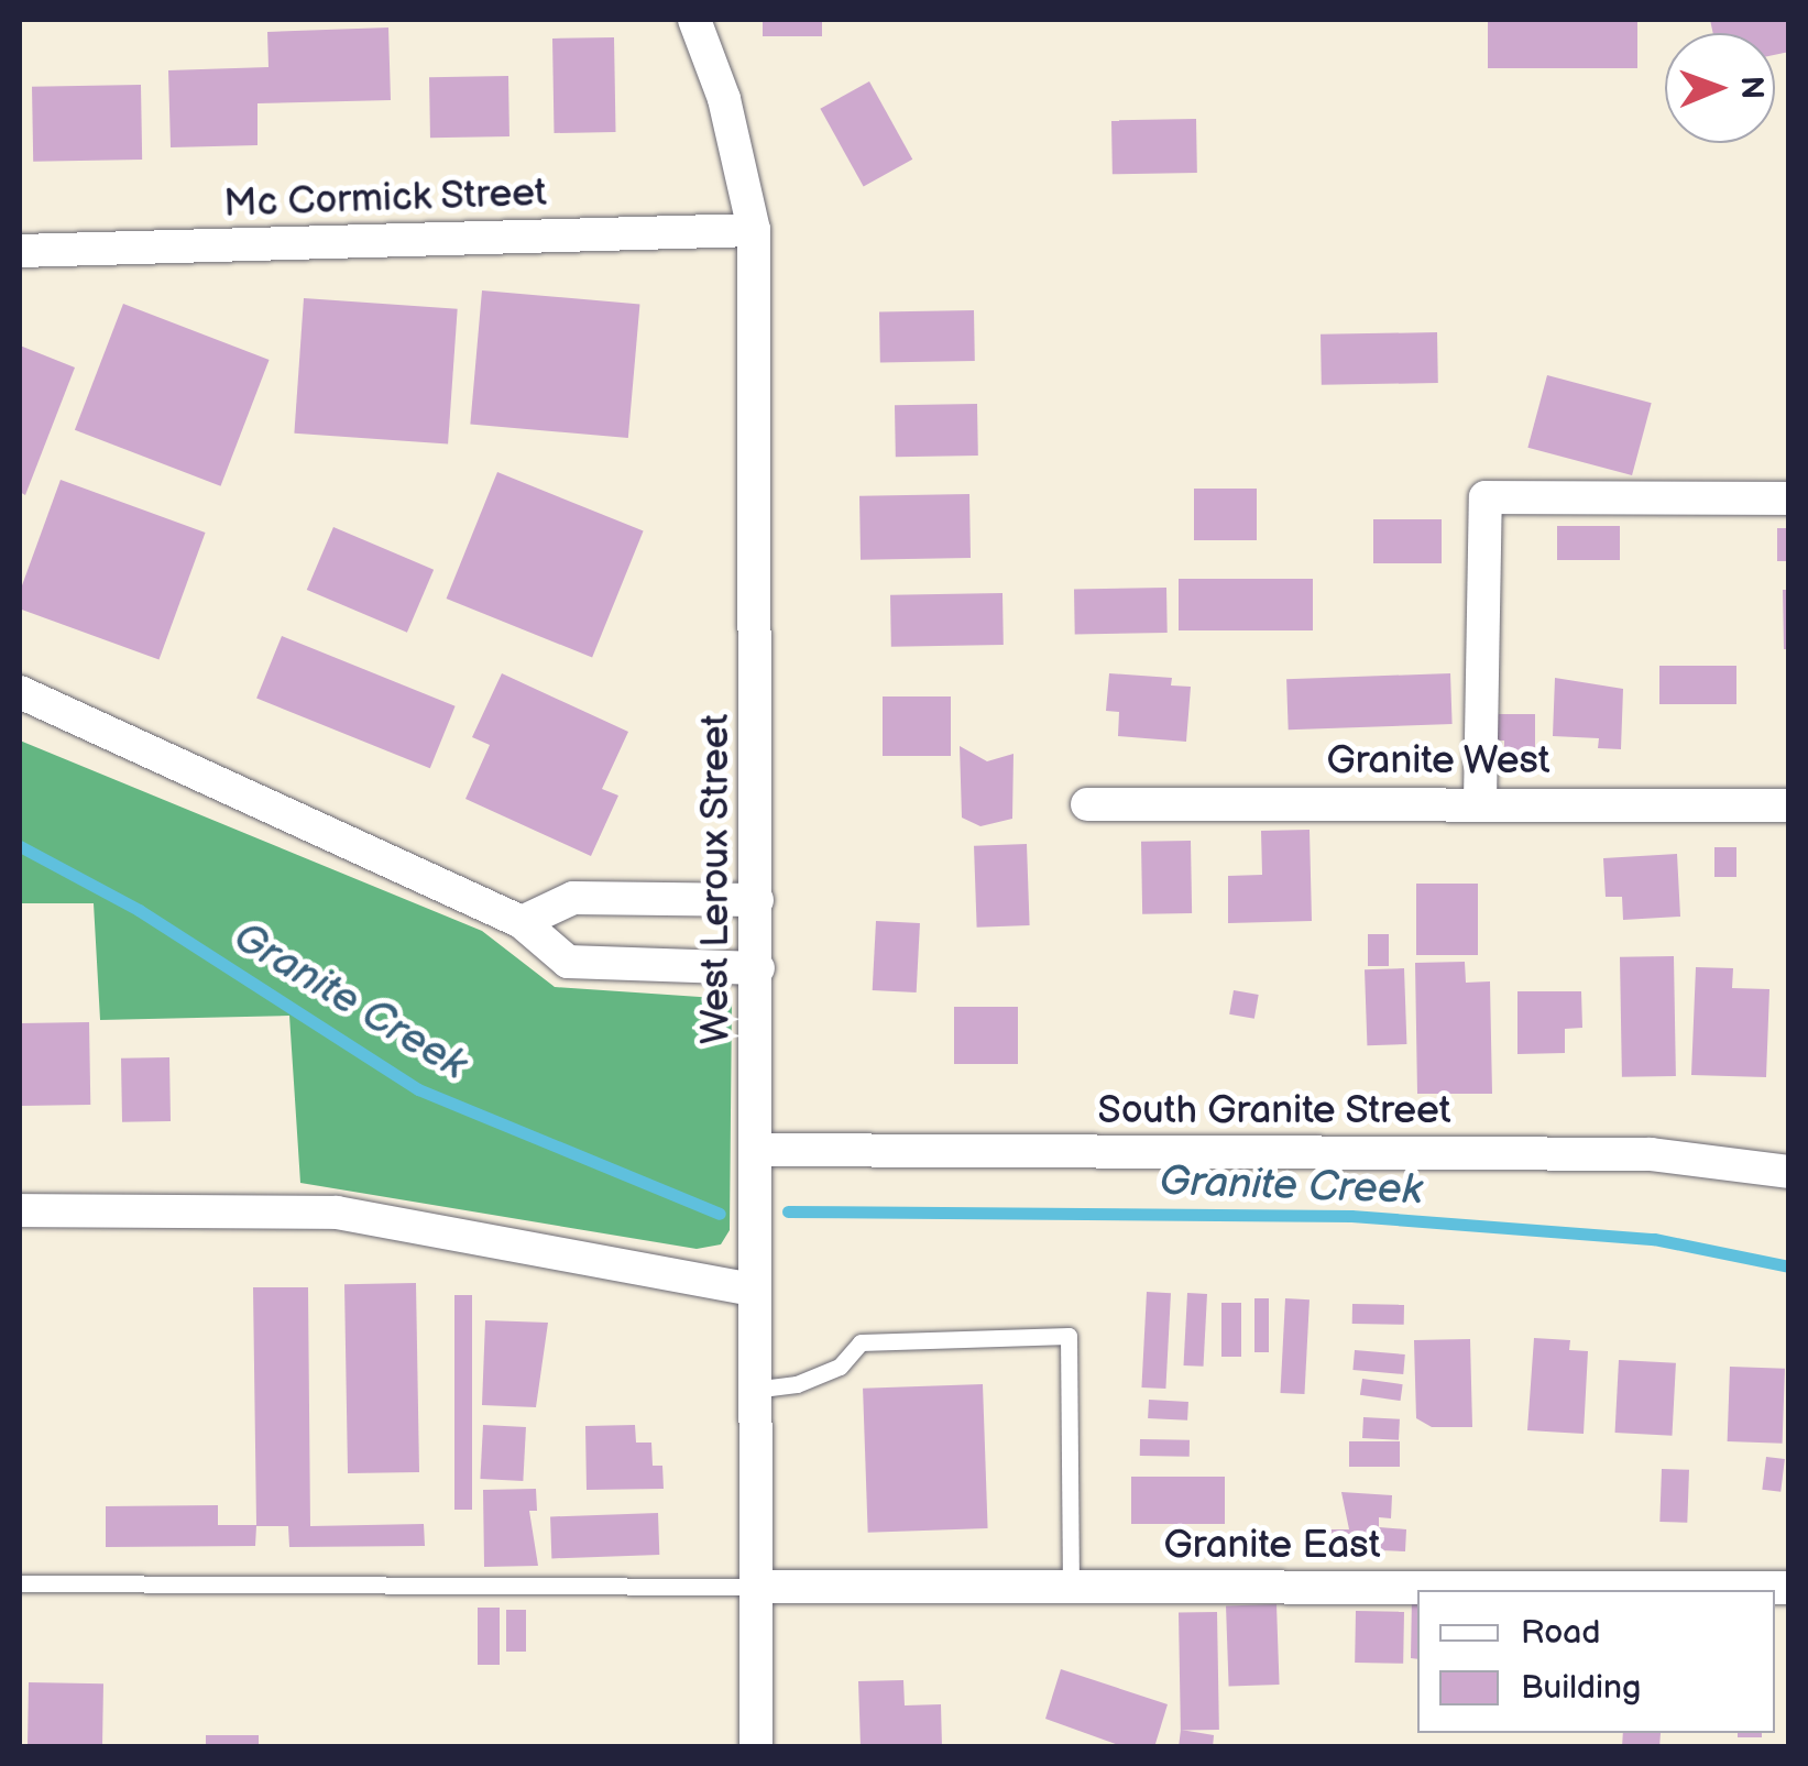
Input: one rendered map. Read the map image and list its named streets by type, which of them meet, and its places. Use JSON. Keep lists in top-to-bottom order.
{
  "streets": {
    "street": [
      "Mc Cormick Street",
      "Granite West",
      "West Leroux Street",
      "South Granite Street",
      "Granite East"
    ]
  },
  "crossings": [
    ["Mc Cormick Street", "West Leroux Street"],
    ["West Leroux Street", "South Granite Street"],
    ["West Leroux Street", "Granite East"]
  ],
  "water": ["Granite Creek"],
  "legend": ["Road", "Building"],
  "north": "right"
}
